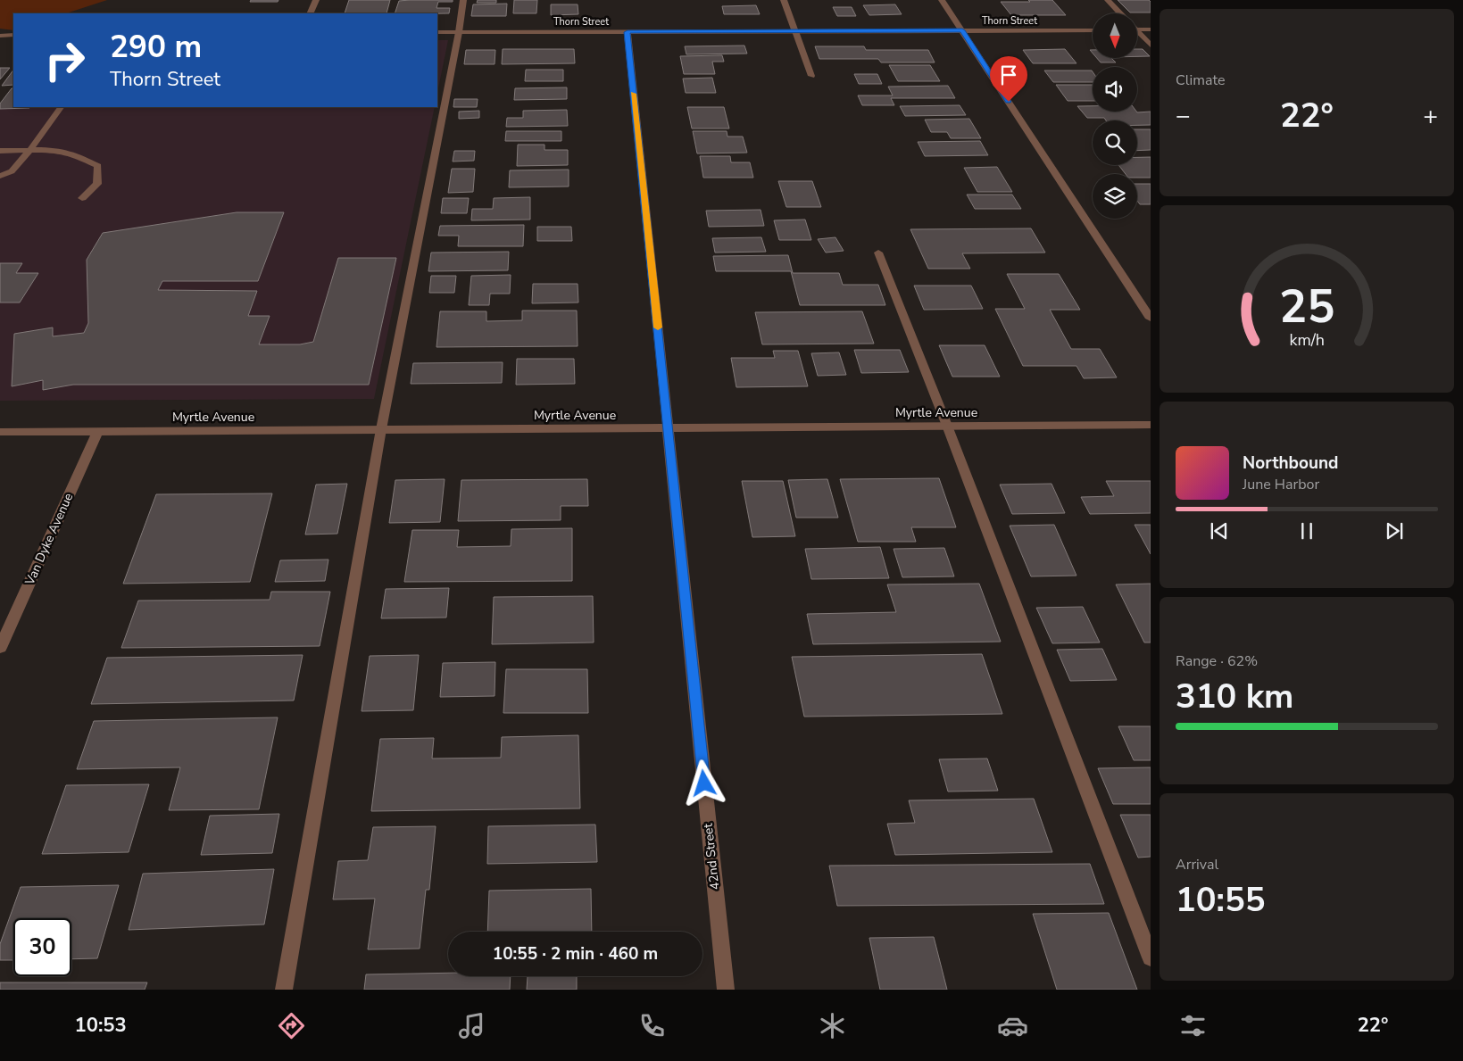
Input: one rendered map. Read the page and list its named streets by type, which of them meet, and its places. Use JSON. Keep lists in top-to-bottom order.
{
  "streets": {
    "street": [
      "Thorn Street",
      "Myrtle Avenue",
      "Van Dyke Avenue",
      "42nd Street"
    ]
  },
  "crossings": [
    ["Thorn Street", "42nd Street"],
    ["Myrtle Avenue", "Van Dyke Avenue"],
    ["Myrtle Avenue", "42nd Street"]
  ],
  "north": "bottom",
  "page": {
    "tile": [
      "Climate",
      ["Range · 62%", "310 km"],
      ["Arrival", "10:55"]
    ],
    "turn": ["290 m", "Thorn Street"],
    "heat": ["−", "22°", "+"],
    "song": ["Northbound", "June Harbor"],
    "limit": "30",
    "trip": "10:55 · 2 min · 460 m",
    "tabs": ["10:53", "22°"],
    "gauge": ["25", "km/h"]
  }
}
